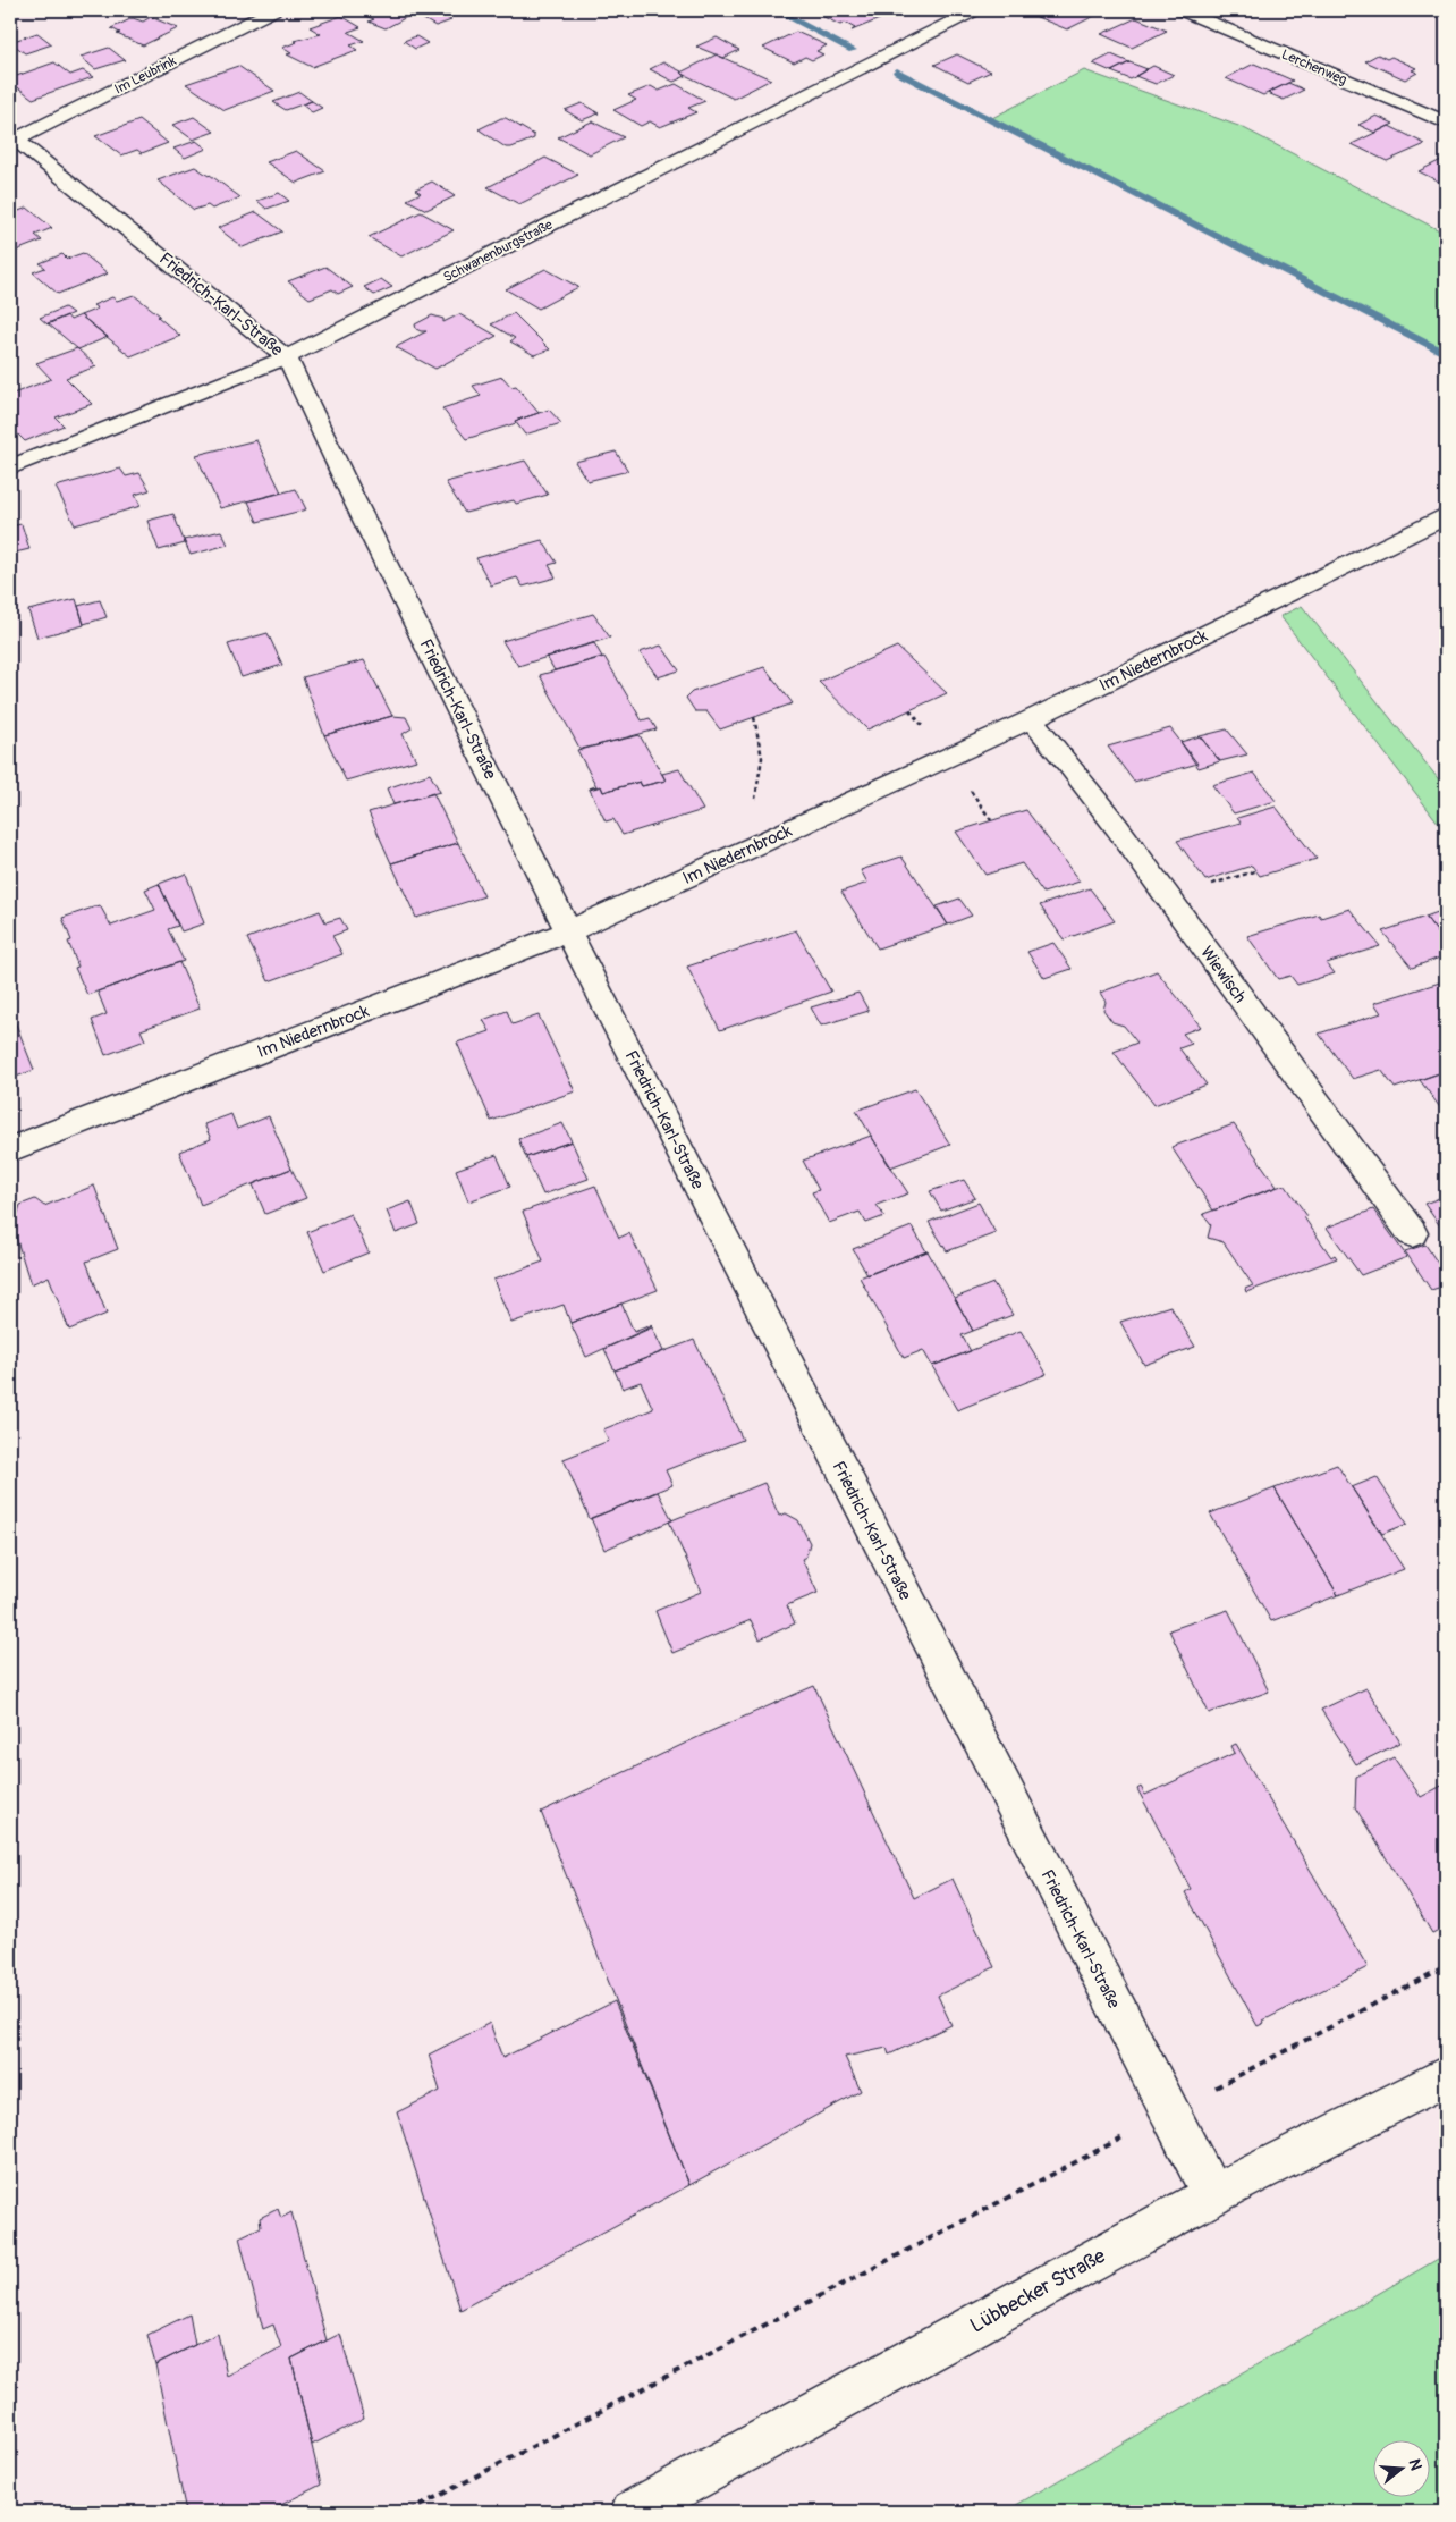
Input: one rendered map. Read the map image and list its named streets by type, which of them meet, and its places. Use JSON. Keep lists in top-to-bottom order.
{
  "streets": {
    "street": [
      "Lerchenweg",
      "Im Leubrink",
      "Schwanenburgstraße",
      "Friedrich-Karl-Straße",
      "Im Niedernbrock",
      "Wiewisch",
      "Lübbecker Straße"
    ]
  },
  "crossings": [
    ["Im Leubrink", "Friedrich-Karl-Straße"],
    ["Schwanenburgstraße", "Friedrich-Karl-Straße"],
    ["Friedrich-Karl-Straße", "Im Niedernbrock"],
    ["Friedrich-Karl-Straße", "Lübbecker Straße"],
    ["Im Niedernbrock", "Wiewisch"]
  ],
  "north": "right"
}
